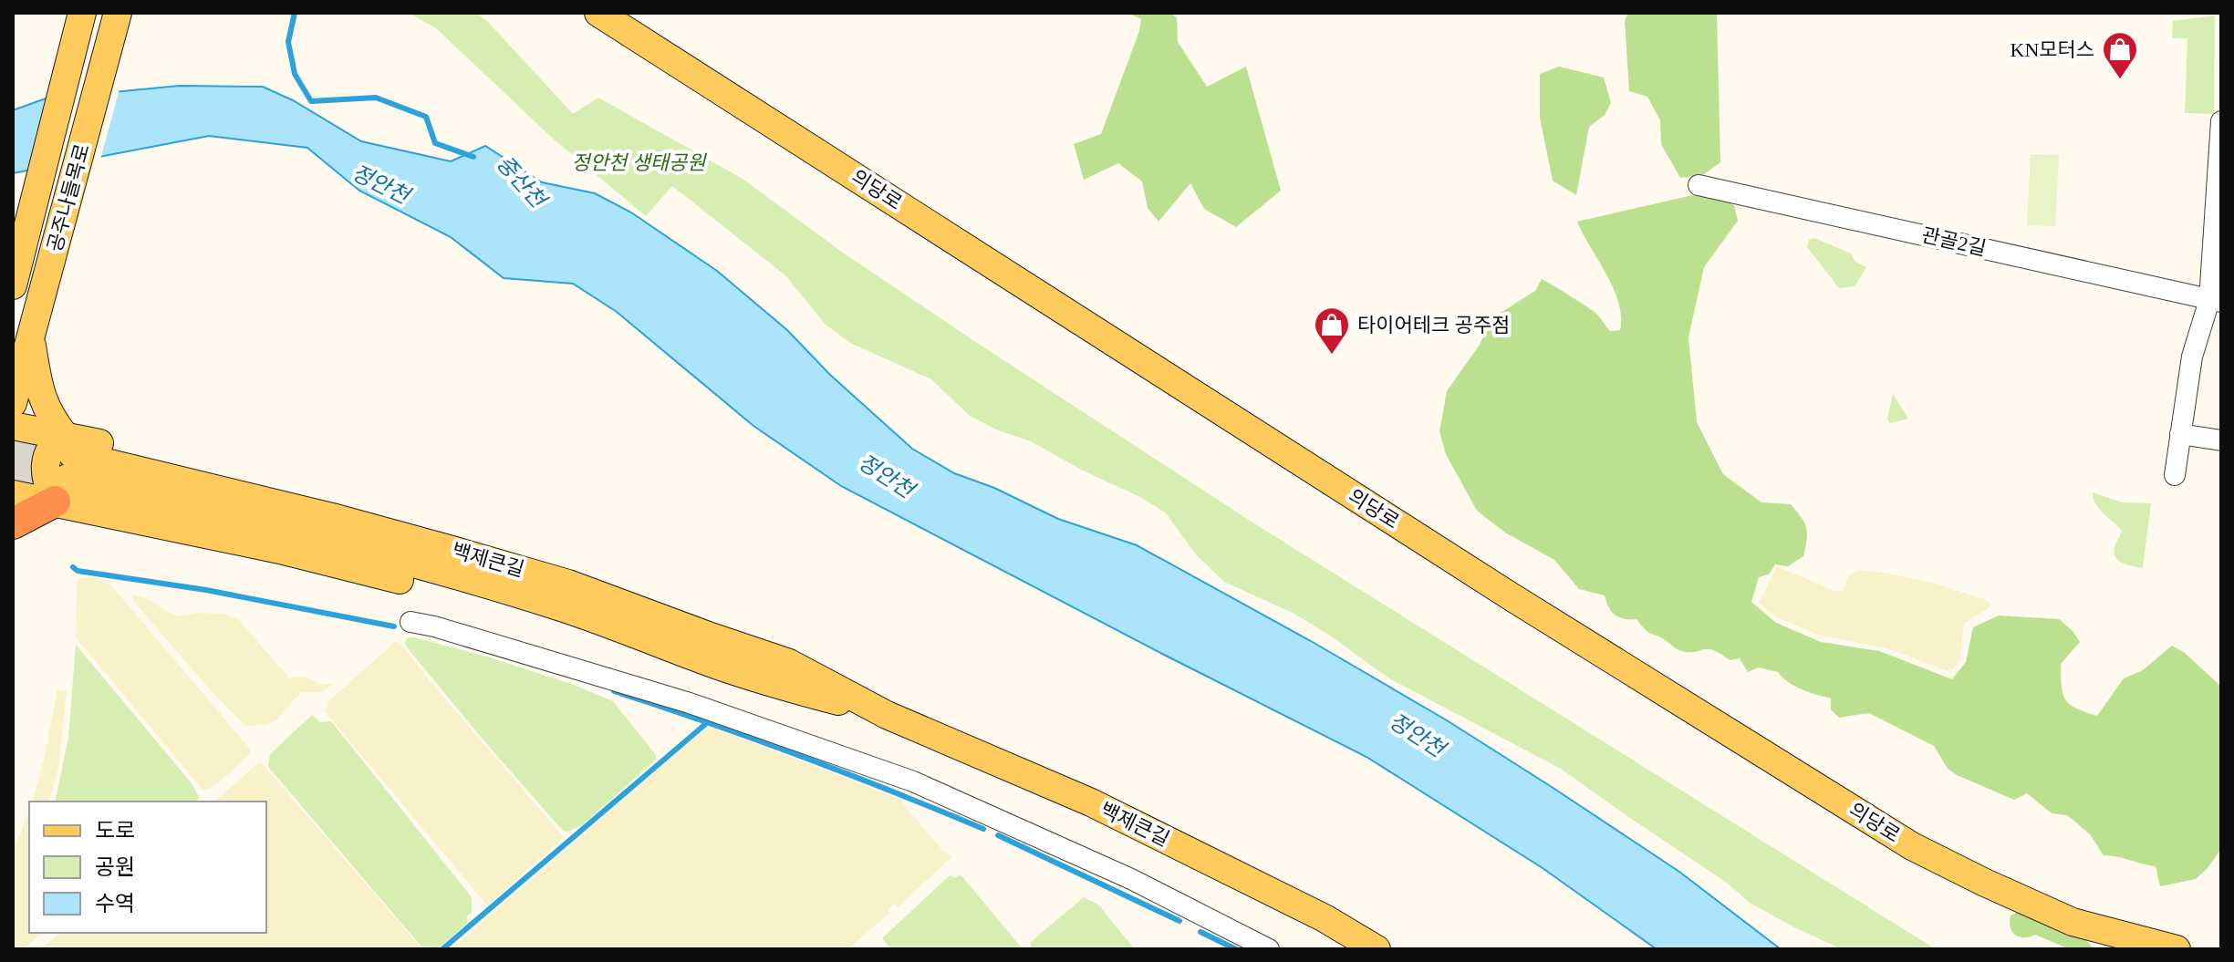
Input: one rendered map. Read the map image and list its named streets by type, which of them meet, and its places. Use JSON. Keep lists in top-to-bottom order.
{
  "streets": {
    "main road": ["의당로", "공주나들목로", "백제큰길"],
    "street": ["관골2길"]
  },
  "water": ["중산천", "정안천"],
  "parks": ["정안천 생태공원"],
  "places": {
    "shop": ["KN모터스", "타이어테크 공주점"]
  },
  "legend": ["도로", "공원", "수역"]
}
